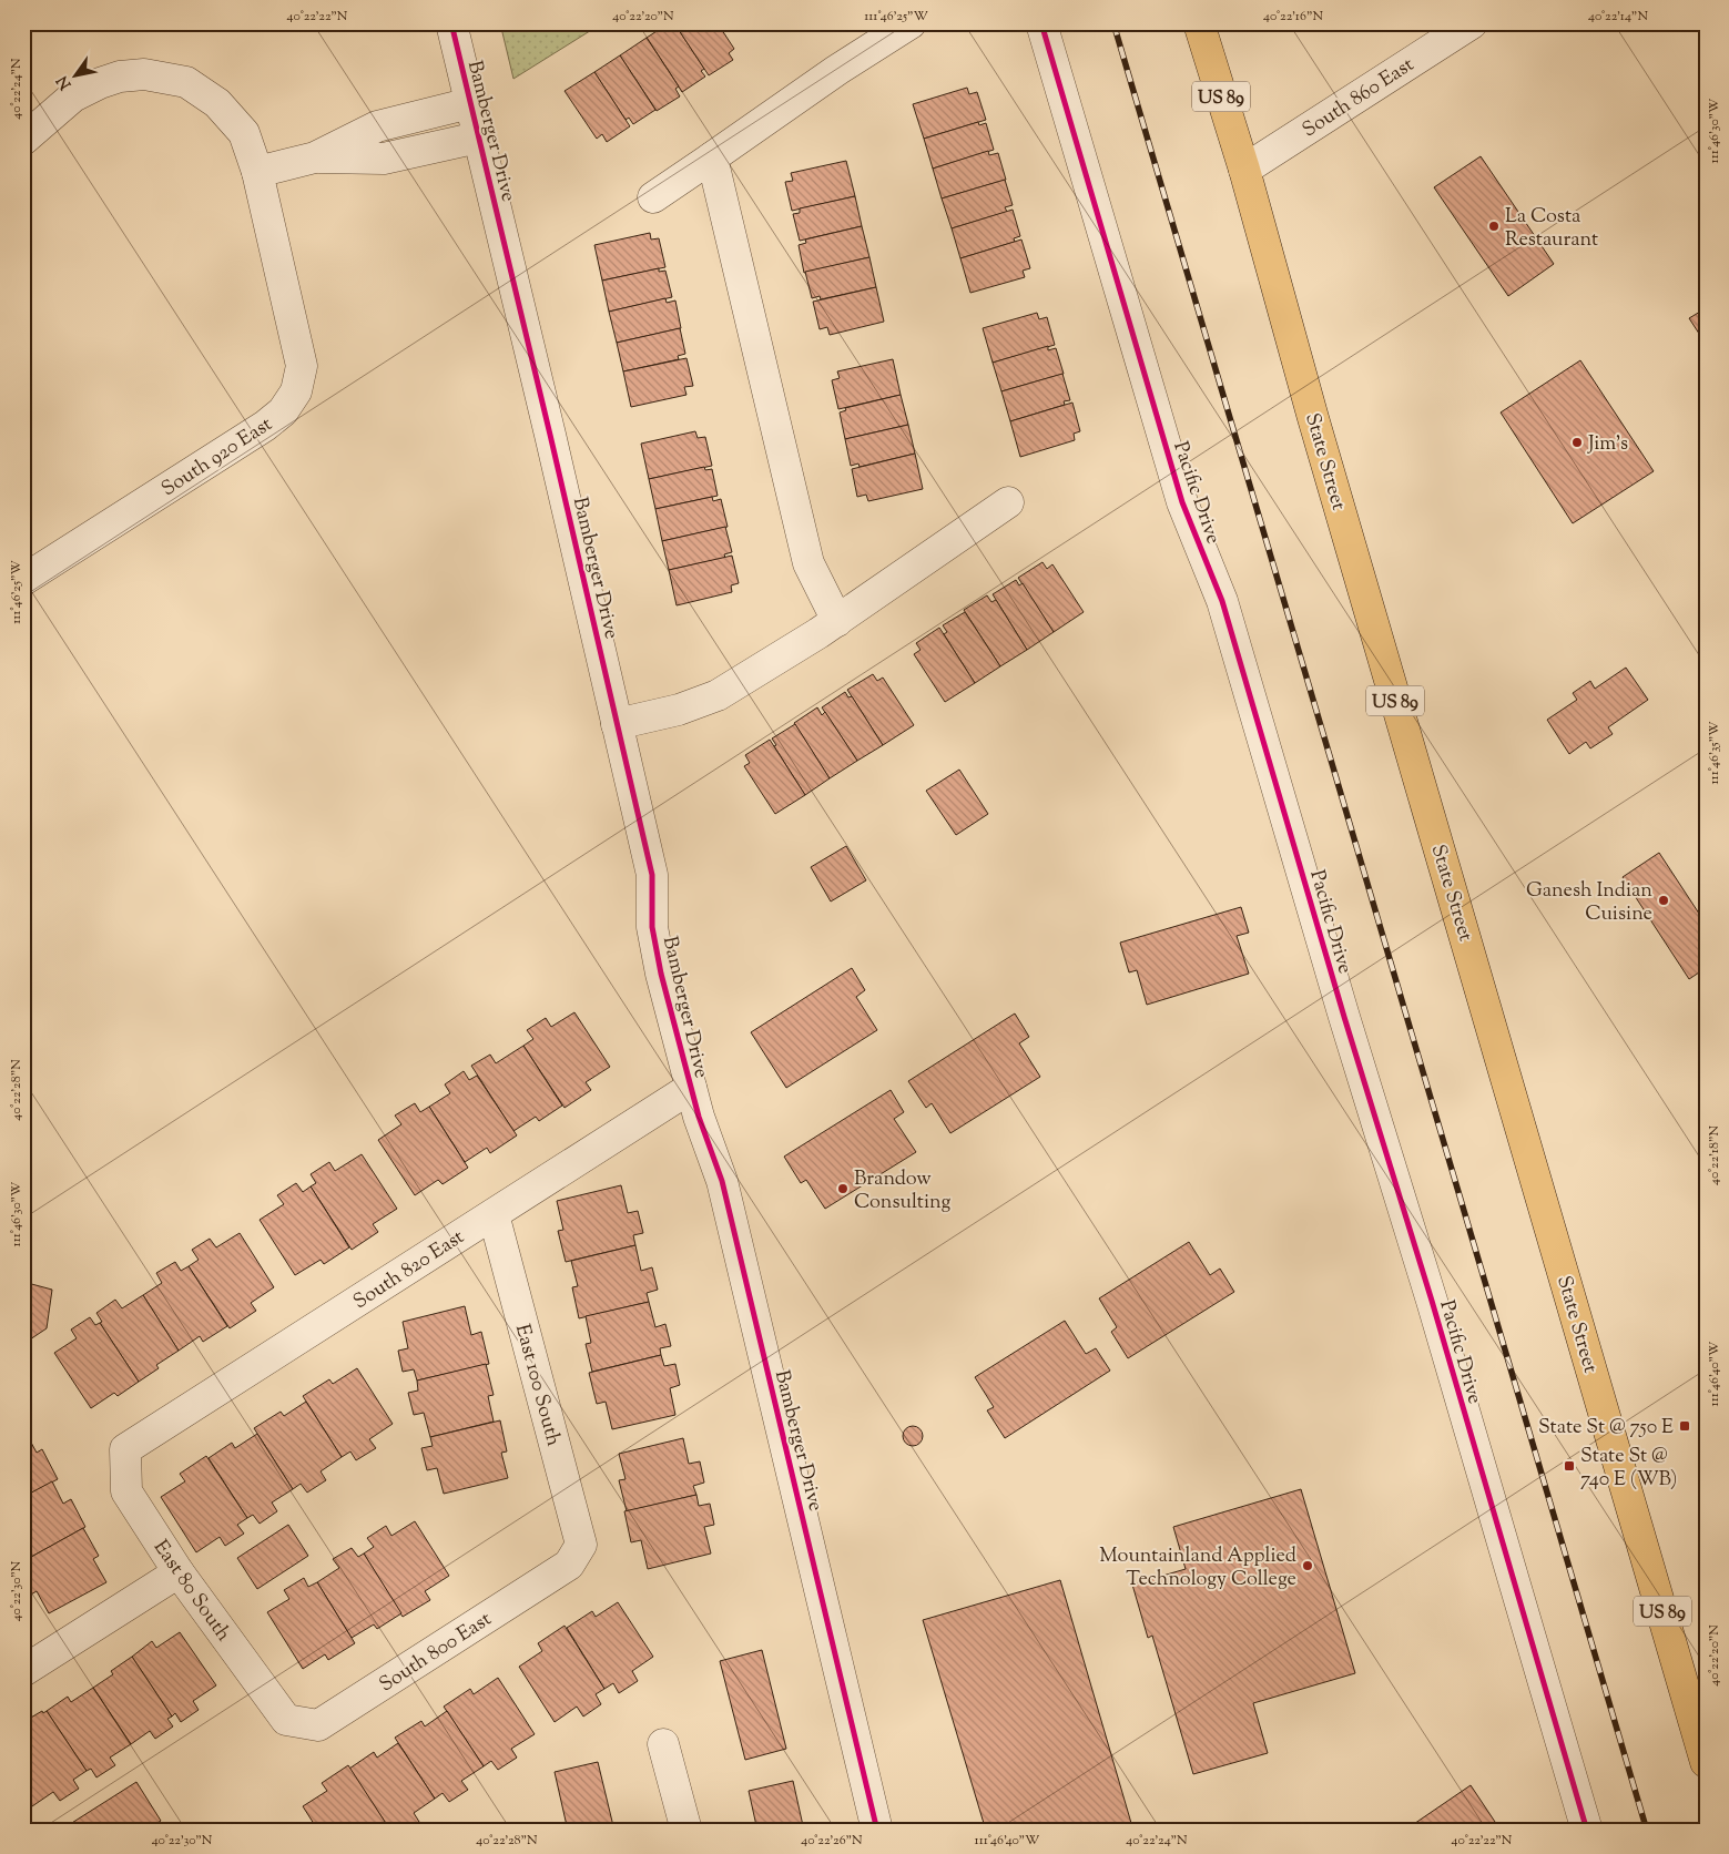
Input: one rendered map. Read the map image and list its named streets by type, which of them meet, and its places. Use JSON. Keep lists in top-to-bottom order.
{
  "streets": {
    "main road": ["US 89", "State Street"],
    "street": [
      "South 860 East",
      "Bamberger Drive",
      "South 920 East",
      "Pacific Drive",
      "South 820 East",
      "East 100 South",
      "East 80 South",
      "South 800 East"
    ]
  },
  "crossings": [
    ["South 860 East", "State Street"],
    ["Bamberger Drive", "South 820 East"],
    ["South 820 East", "East 100 South"],
    ["South 820 East", "East 80 South"],
    ["East 100 South", "South 800 East"],
    ["East 80 South", "South 800 East"]
  ],
  "places": {
    "other": [
      "La Costa Restaurant",
      "Jim's",
      "Ganesh Indian Cuisine",
      "Brandow Consulting",
      "Mountainland Applied Technology College"
    ],
    "transit": ["State St @ 750 E", "State St @ 740 E (WB)"]
  },
  "north": "bottom left",
  "coordinates": [
    "40°22'22\"N",
    "40°22'20\"N",
    "111°46'25\"W",
    "40°22'16\"N",
    "40°22'14\"N",
    "40°22'24\"N",
    "111°46'30\"W",
    "111°46'35\"W",
    "40°22'28\"N",
    "40°22'18\"N",
    "111°46'40\"W",
    "40°22'30\"N",
    "40°22'26\"N"
  ]
}
